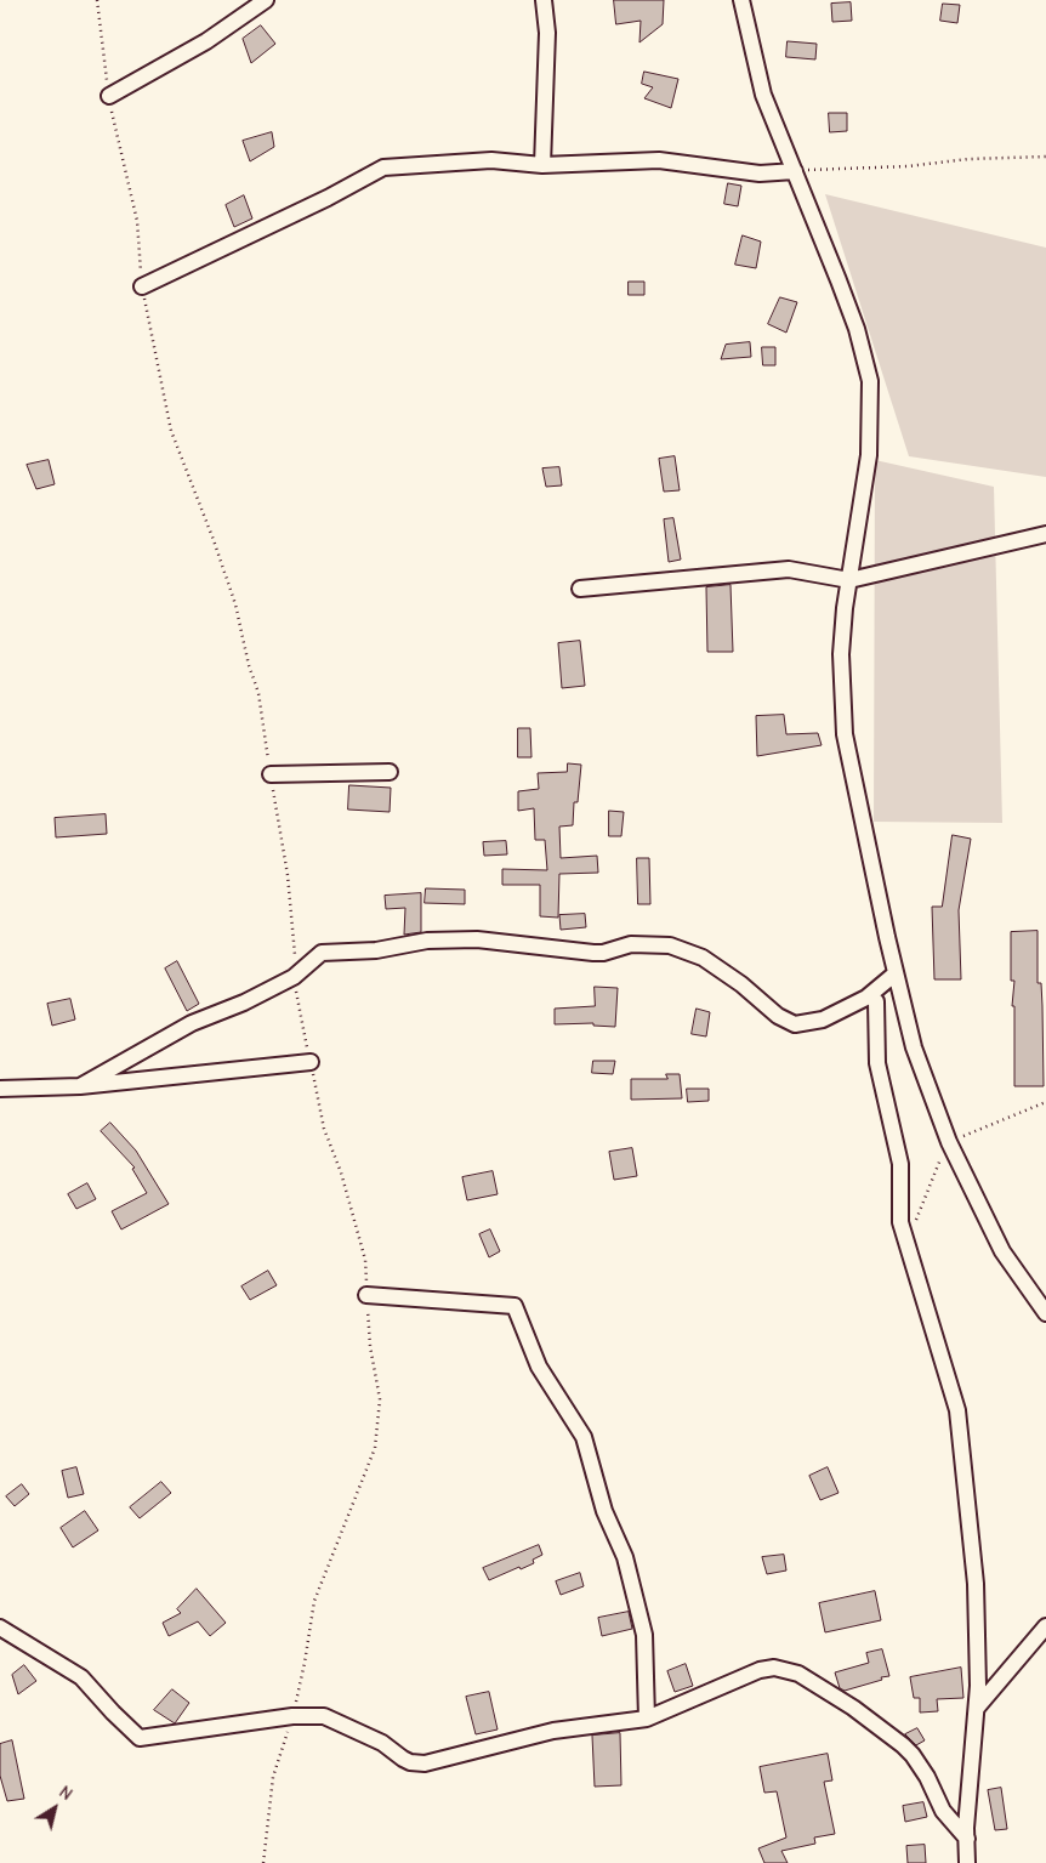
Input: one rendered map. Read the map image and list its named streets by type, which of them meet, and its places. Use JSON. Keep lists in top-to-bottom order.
{
  "north": "top right"
}
